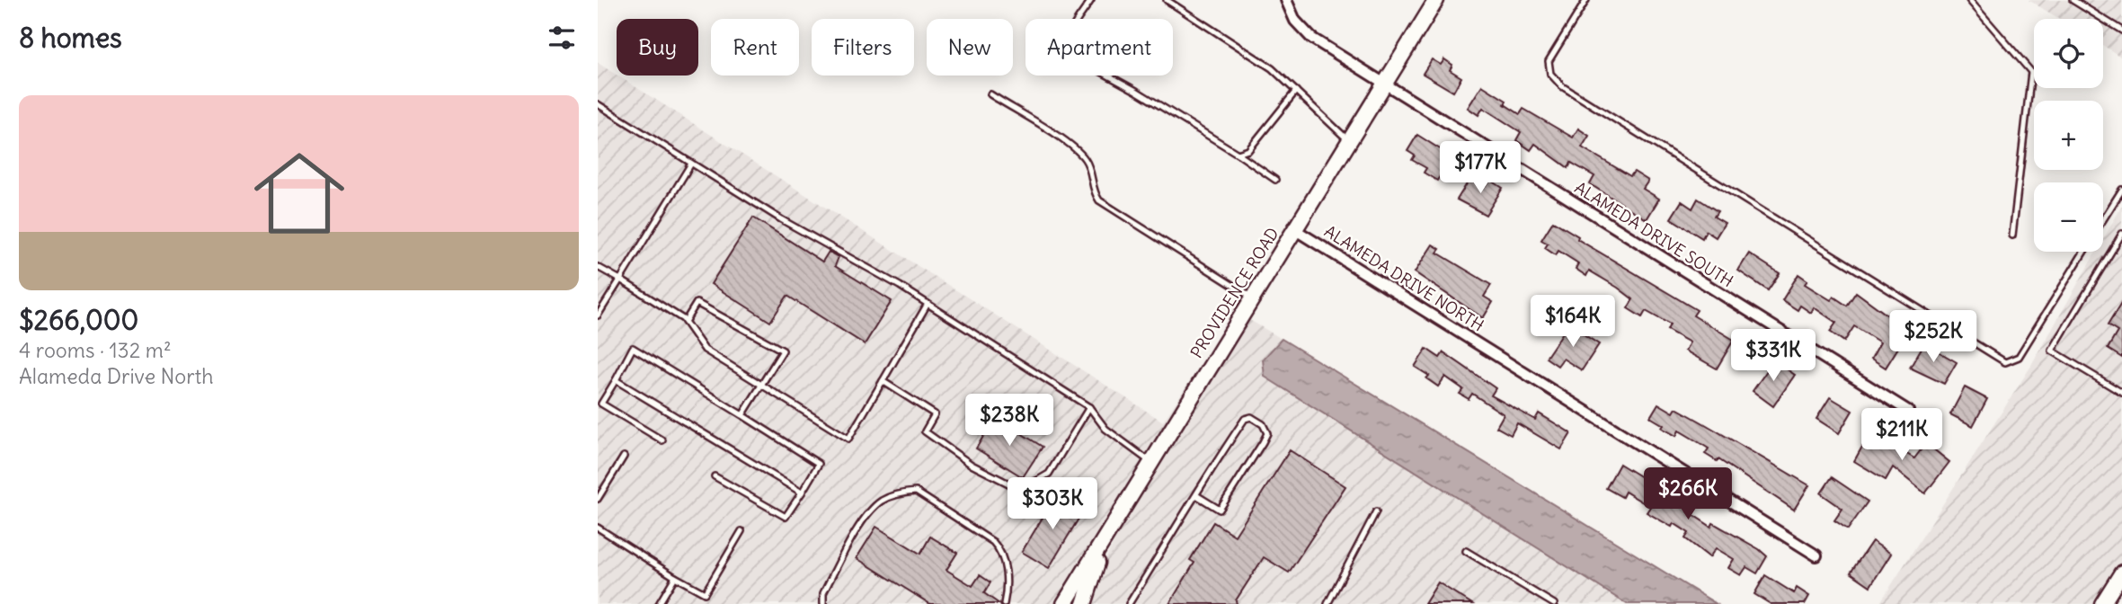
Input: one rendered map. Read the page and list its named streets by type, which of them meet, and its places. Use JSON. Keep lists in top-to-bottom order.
{
  "streets": {
    "street": ["ALAMEDA DRIVE SOUTH", "ALAMEDA DRIVE NORTH", "PROVIDENCE ROAD"]
  },
  "crossings": [
    ["ALAMEDA DRIVE SOUTH", "PROVIDENCE ROAD"],
    ["ALAMEDA DRIVE NORTH", "PROVIDENCE ROAD"]
  ],
  "page": {
    "heading": "8 homes",
    "map_buttons": ["+", "−"],
    "chip": [
      "Buy",
      "Rent",
      "Filters",
      "New",
      "Apartment"
    ],
    "list": [
      {
        "name": "$266,000",
        "note": "4 rooms · 132 m² · Alameda Drive North"
      }
    ],
    "price": [
      "$177K",
      "$164K",
      "$252K",
      "$331K",
      "$238K",
      "$211K",
      "$266K",
      "$303K"
    ]
  }
}
